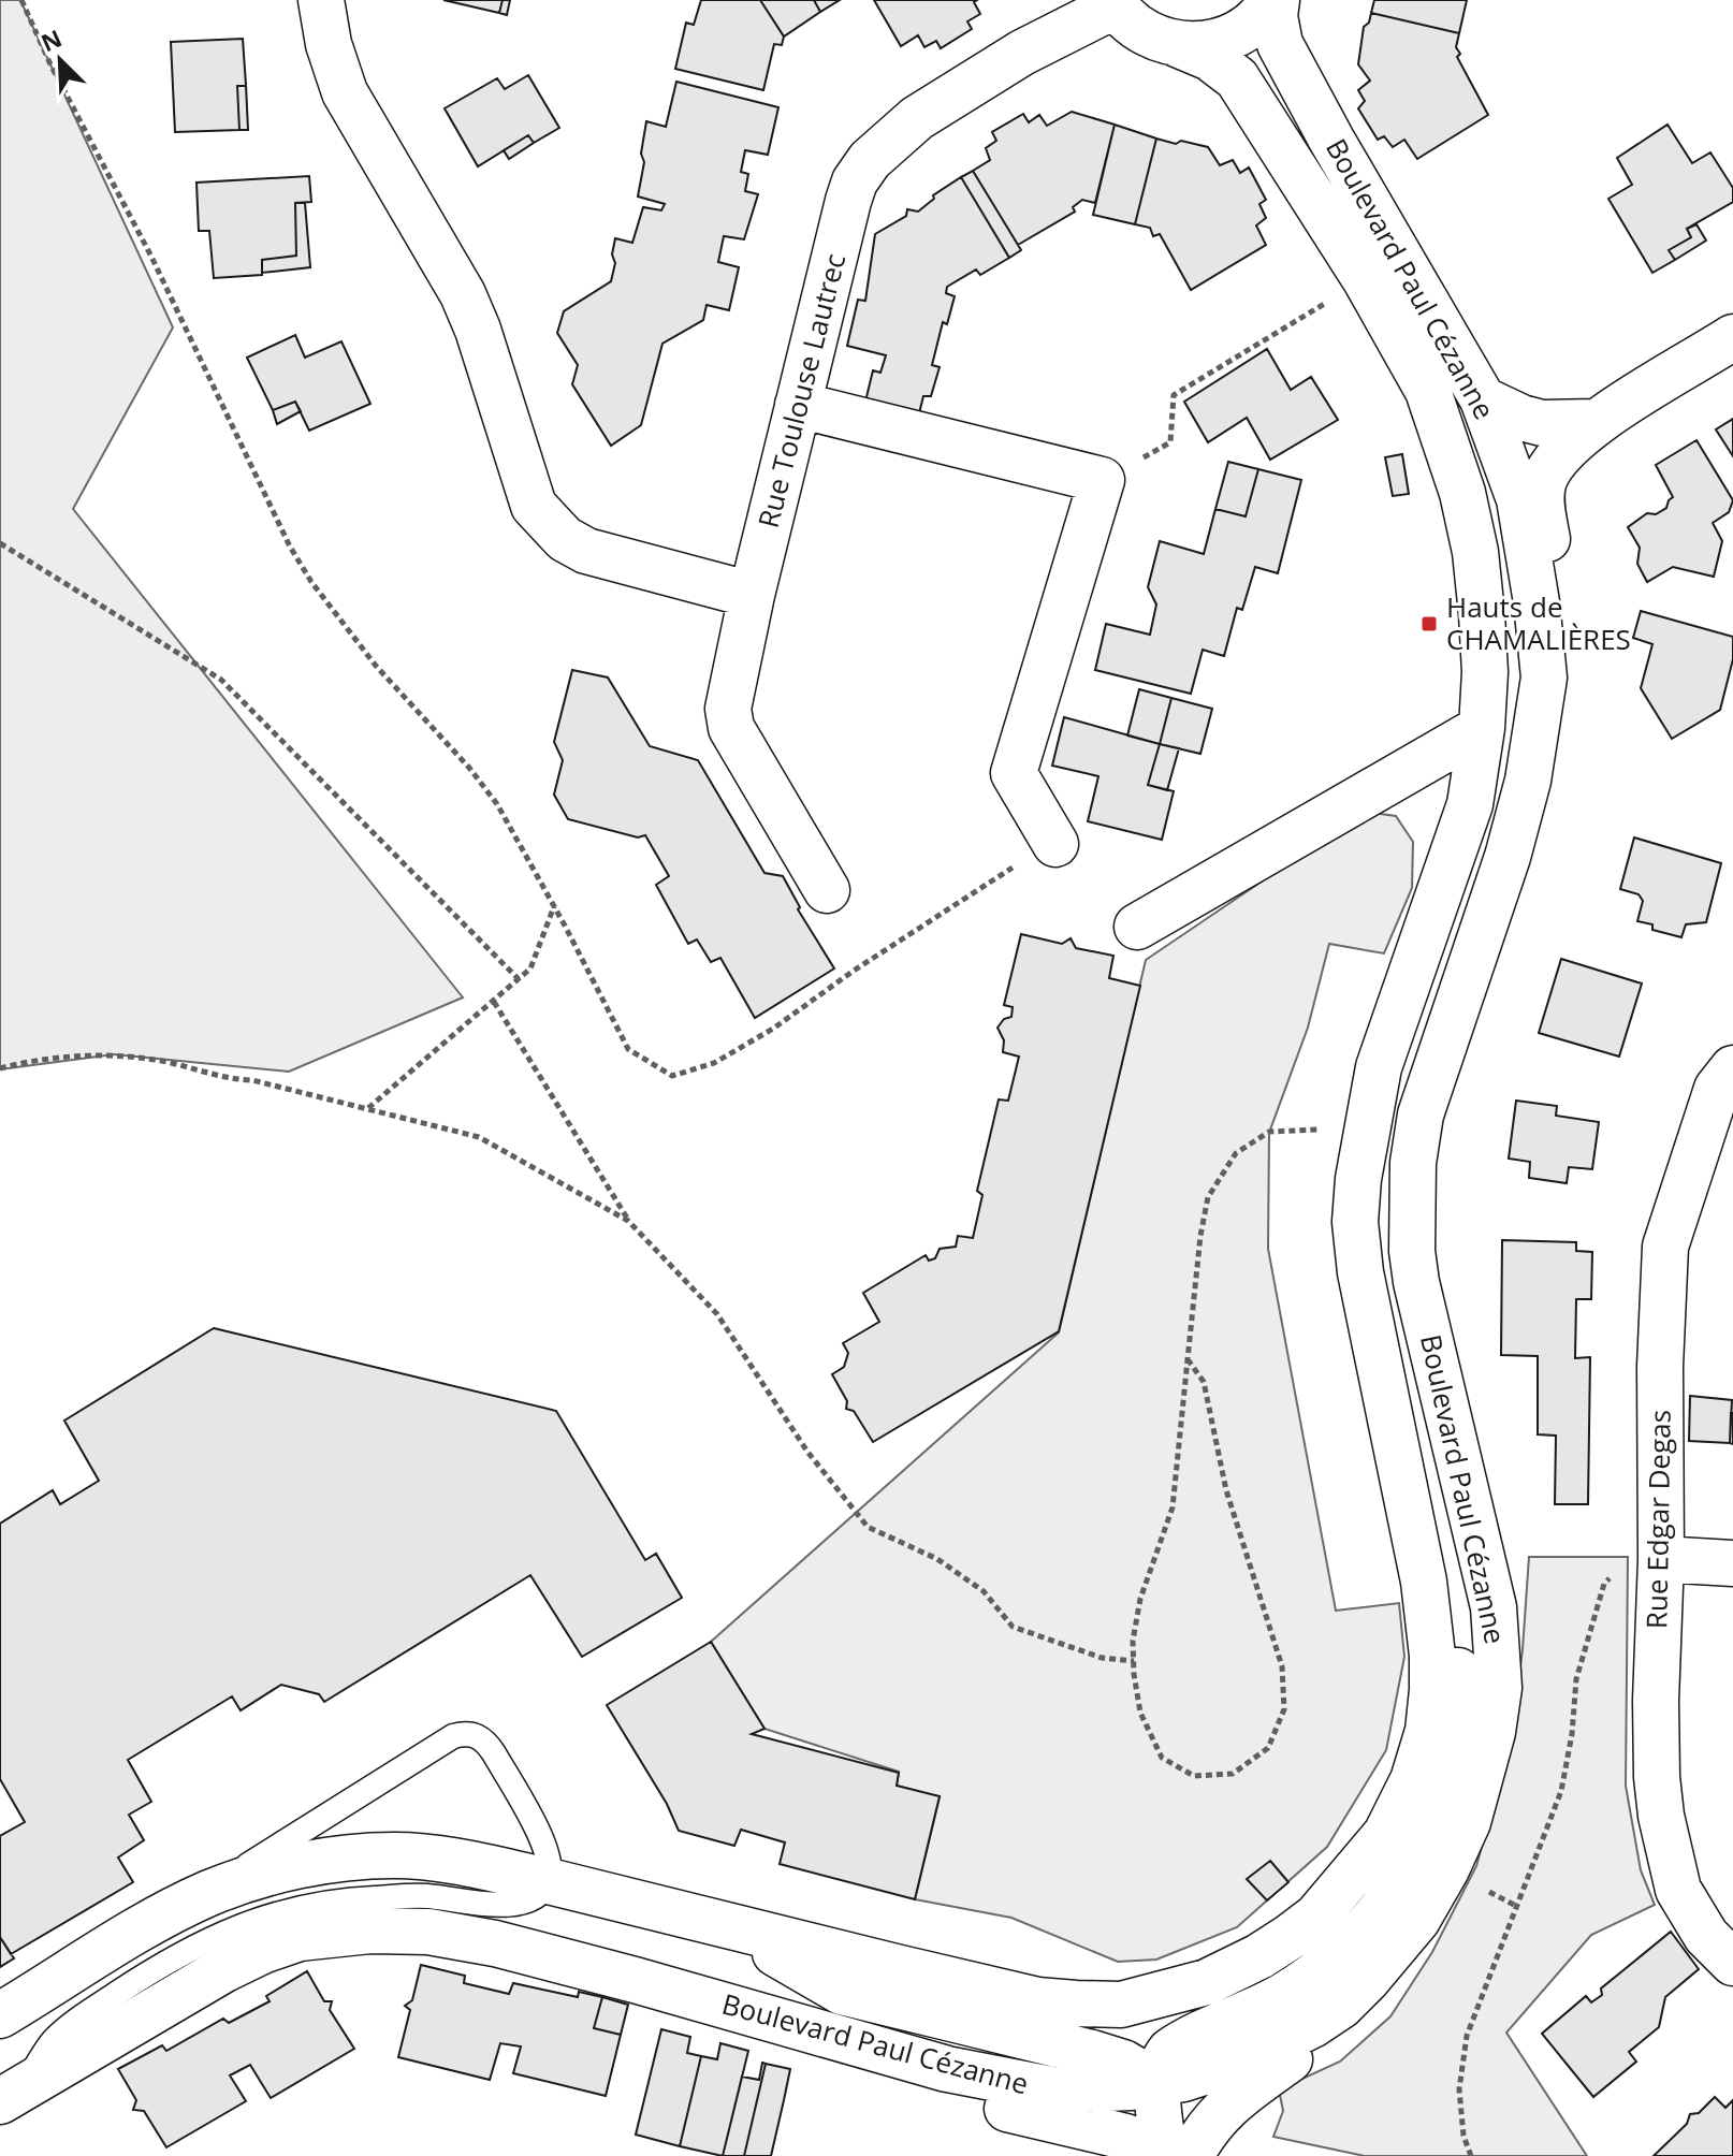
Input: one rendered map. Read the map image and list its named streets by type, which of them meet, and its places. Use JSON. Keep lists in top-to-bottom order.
{
  "streets": {
    "street": ["Boulevard Paul Cézanne", "Rue Toulouse Lautrec", "Rue Edgar Degas"]
  },
  "crossings": [
    ["Boulevard Paul Cézanne", "Rue Toulouse Lautrec"]
  ],
  "places": {
    "transit": ["Hauts de CHAMALIÈRES"]
  },
  "north": "top left"
}
